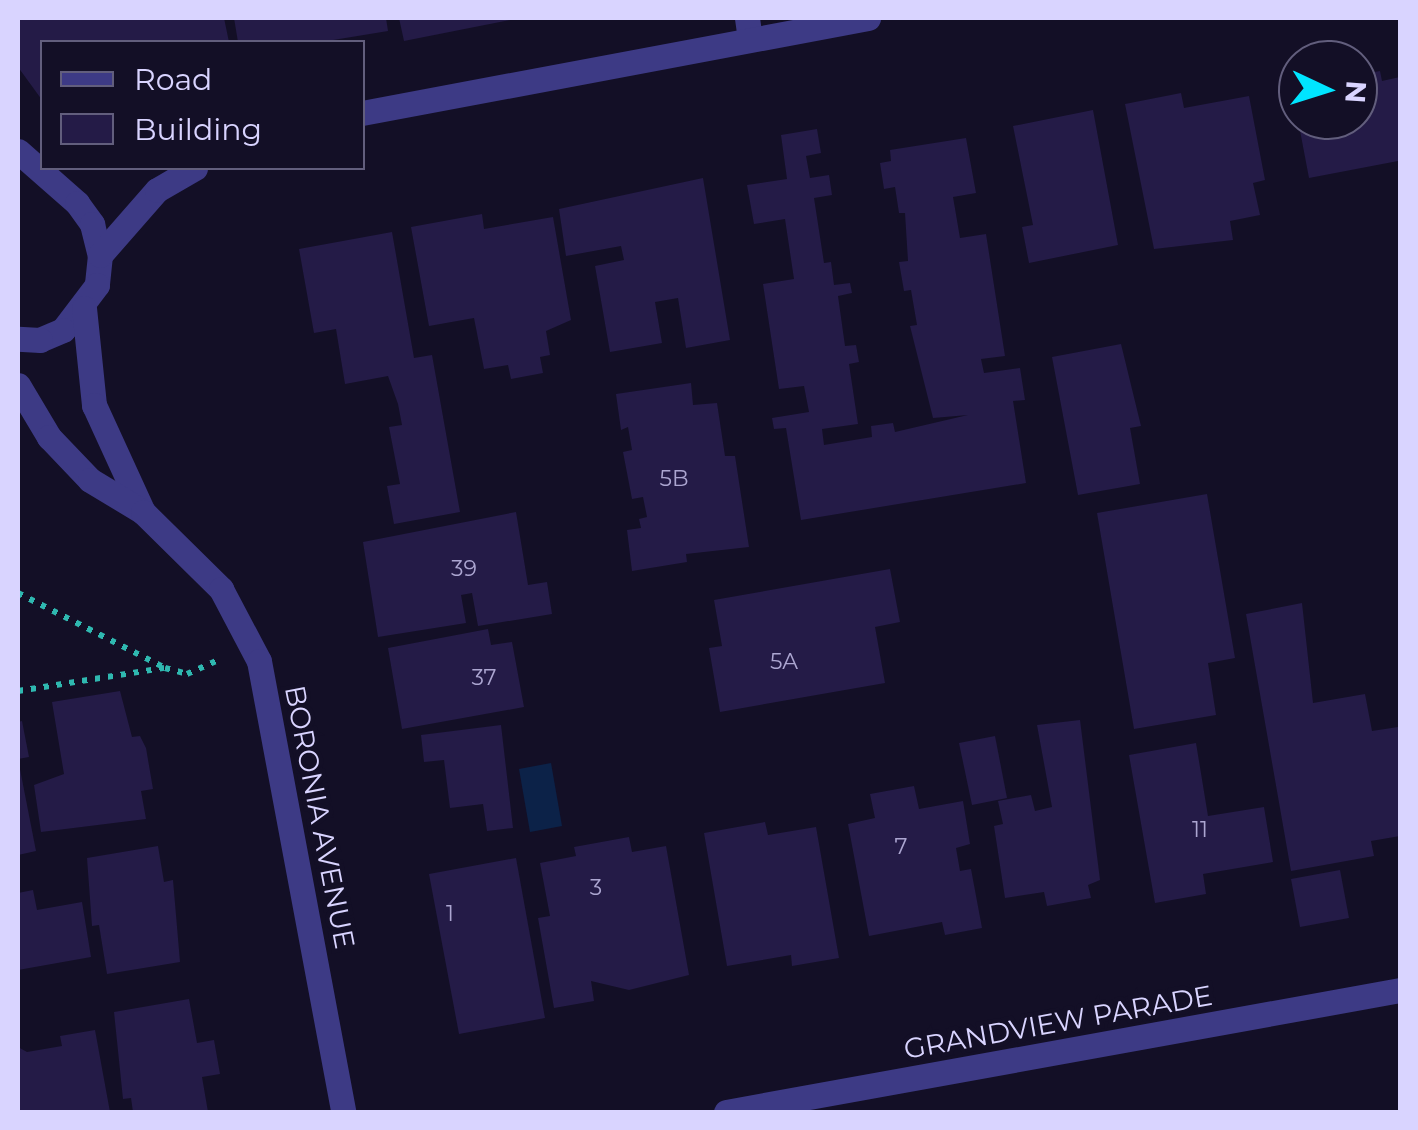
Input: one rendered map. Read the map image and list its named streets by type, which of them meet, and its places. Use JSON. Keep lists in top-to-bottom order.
{
  "streets": {
    "street": ["BORONIA AVENUE", "GRANDVIEW PARADE"]
  },
  "house_numbers": [
    "5B",
    "39",
    "5A",
    "37",
    "11",
    "7",
    "3",
    "1"
  ],
  "legend": ["Road", "Building"],
  "north": "right"
}
